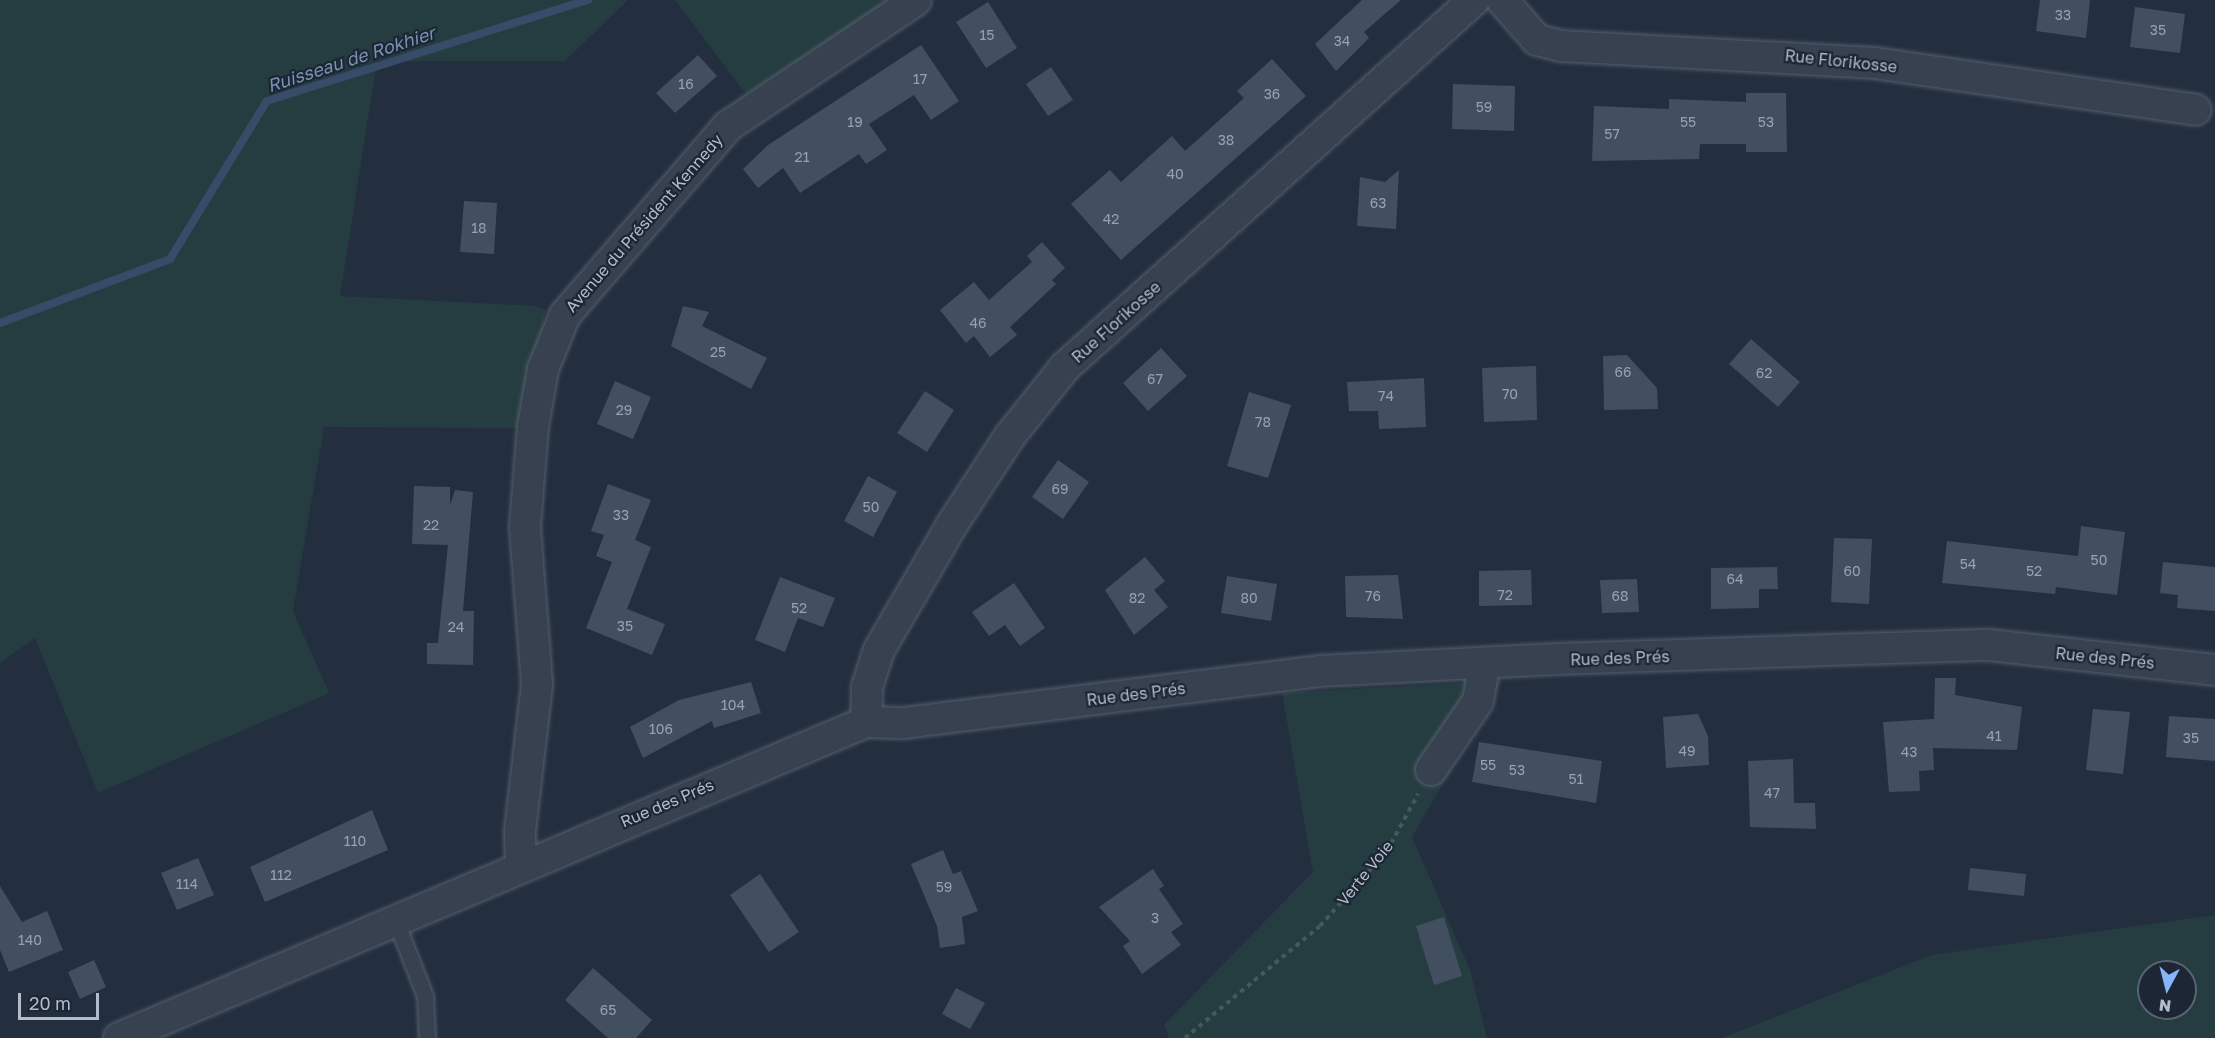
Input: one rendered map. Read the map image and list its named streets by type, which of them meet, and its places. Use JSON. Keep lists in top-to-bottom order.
{
  "streets": {
    "street": ["Rue Florikosse", "Avenue du Président Kennedy", "Rue des Prés"],
    "path": ["Verte Voie"]
  },
  "crossings": [
    ["Rue Florikosse", "Rue des Prés"],
    ["Avenue du Président Kennedy", "Rue des Prés"]
  ],
  "water": ["Ruisseau de Rokhier"],
  "house_numbers": [
    "33",
    "35",
    "15",
    "34",
    "17",
    "16",
    "36",
    "59",
    "19",
    "55",
    "53",
    "57",
    "38",
    "21",
    "40",
    "63",
    "42",
    "18",
    "46",
    "25",
    "66",
    "62",
    "67",
    "70",
    "74",
    "29",
    "78",
    "69",
    "50",
    "33",
    "22",
    "50",
    "54",
    "60",
    "52",
    "64",
    "72",
    "76",
    "68",
    "82",
    "80",
    "52",
    "35",
    "24",
    "104",
    "106",
    "41",
    "35",
    "49",
    "43",
    "55",
    "53",
    "51",
    "47",
    "110",
    "112",
    "114",
    "59",
    "3",
    "140",
    "65"
  ],
  "scale_bar": "20 m",
  "north": "bottom"
}
